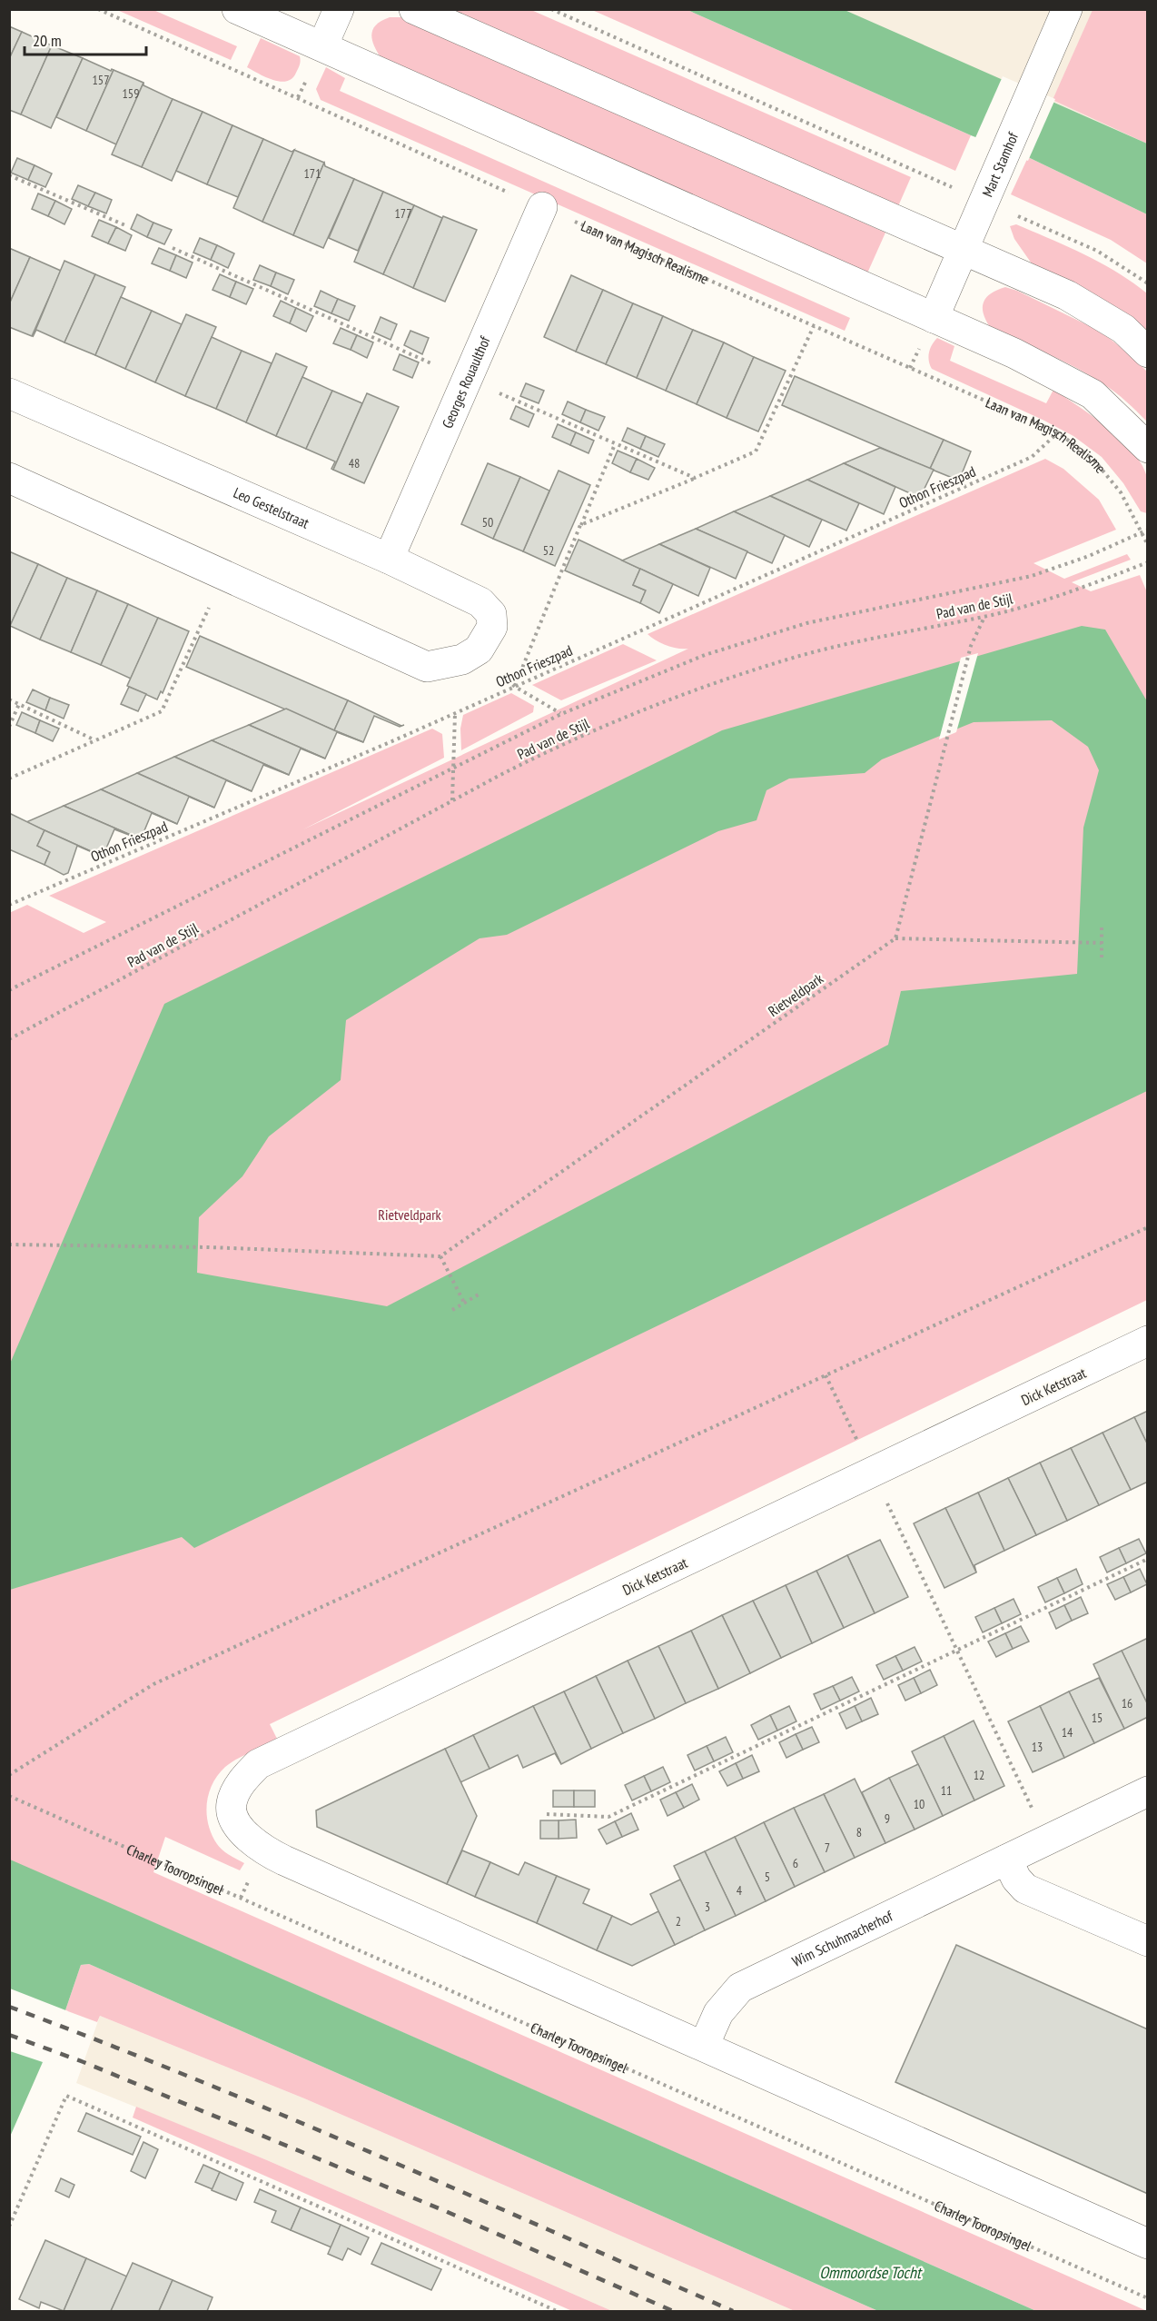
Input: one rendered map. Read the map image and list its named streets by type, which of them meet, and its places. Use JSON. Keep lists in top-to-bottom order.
{
  "streets": {
    "street": [
      "Mart Stamhof",
      "Georges Rouaulthof",
      "Leo Gestelstraat",
      "Dick Ketstraat",
      "Wim Schuhmacherhof"
    ],
    "path": [
      "Laan van Magisch Realisme",
      "Othon Frieszpad",
      "Pad van de Stijl",
      "Rietveldpark",
      "Charley Tooropsingel"
    ]
  },
  "crossings": [
    ["Laan van Magisch Realisme", "Georges Rouaulthof"],
    ["Laan van Magisch Realisme", "Othon Frieszpad"],
    ["Laan van Magisch Realisme", "Pad van de Stijl"],
    ["Georges Rouaulthof", "Leo Gestelstraat"],
    ["Dick Ketstraat", "Wim Schuhmacherhof"]
  ],
  "water": ["Ommoordse Tocht"],
  "parks": ["Rietveldpark"],
  "house_numbers": [
    "157",
    "159",
    "171",
    "177",
    "48",
    "50",
    "52",
    "16",
    "15",
    "14",
    "13",
    "12",
    "11",
    "10",
    "9",
    "8",
    "7",
    "6",
    "5",
    "4",
    "3",
    "2"
  ],
  "scale_bar": "20 m"
}
